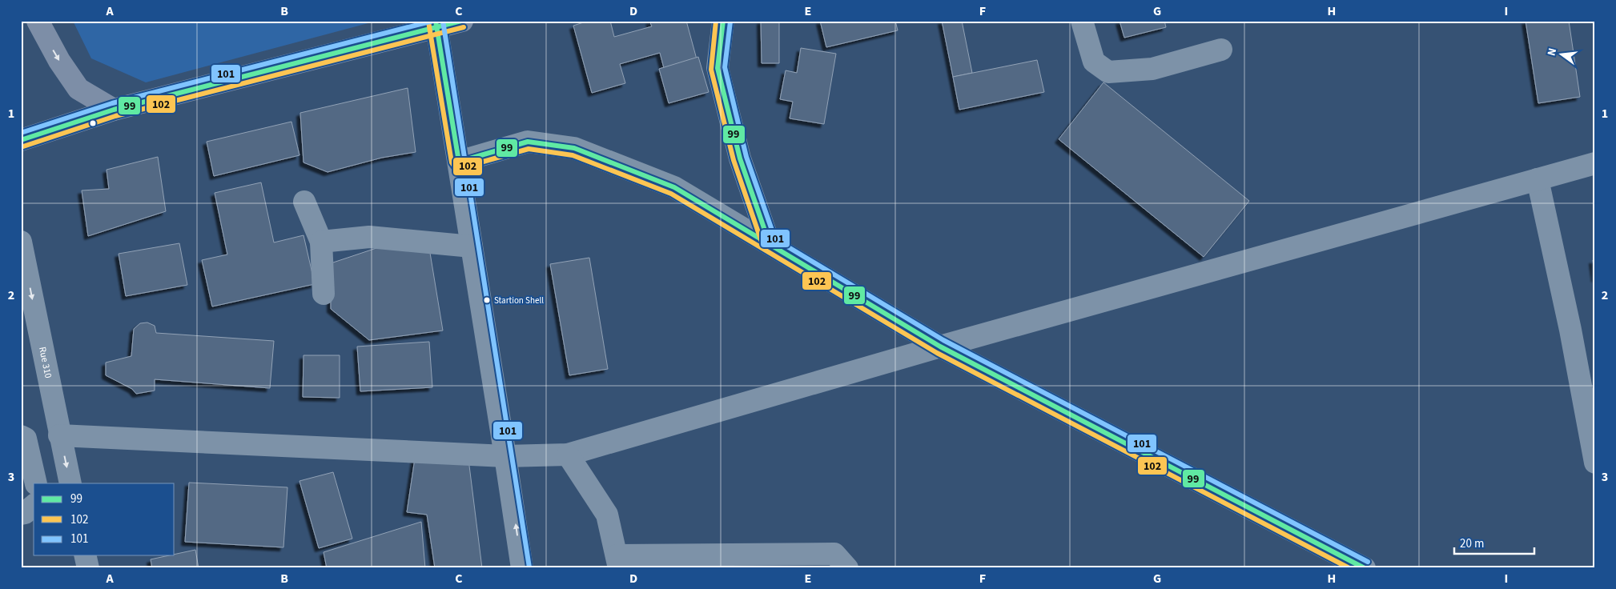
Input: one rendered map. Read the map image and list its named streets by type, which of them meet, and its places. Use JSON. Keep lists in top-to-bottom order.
{
  "streets": {
    "street": ["Rue 310"]
  },
  "one_way": ["Rue 310"],
  "places": ["Startion Shell"],
  "lines": ["transit line 99", "transit line 102", "transit line 101"],
  "legend": ["99", "102", "101"],
  "scale_bar": "20 m",
  "north": "left",
  "grid": {
    "columns": [
      "A",
      "B",
      "C",
      "D",
      "E",
      "F",
      "G",
      "H",
      "I"
    ],
    "rows": ["1", "2", "3"]
  }
}
